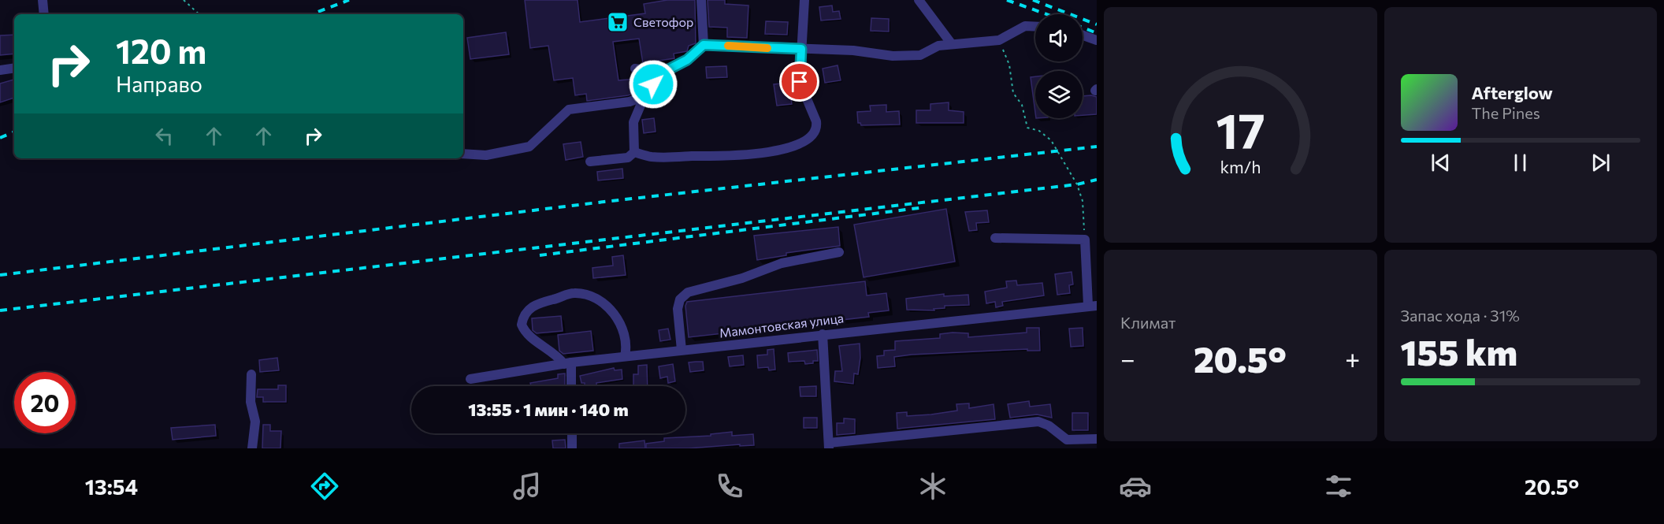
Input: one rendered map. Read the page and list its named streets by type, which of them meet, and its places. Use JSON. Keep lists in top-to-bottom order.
{
  "streets": {
    "street": ["Мамонтовская улица"]
  },
  "places": {
    "supermarket": ["Светофор"]
  },
  "page": {
    "turn": ["120 m", "Направо"],
    "song": ["Afterglow", "The Pines"],
    "tile": [
      "Климат",
      ["Запас хода · 31%", "155 km"]
    ],
    "heat": ["−", "20.5°", "+"],
    "limit": "20",
    "trip": "13:55 · 1 мин · 140 m",
    "tabs": ["13:54", "20.5°"],
    "gauge": ["17", "km/h"]
  }
}
